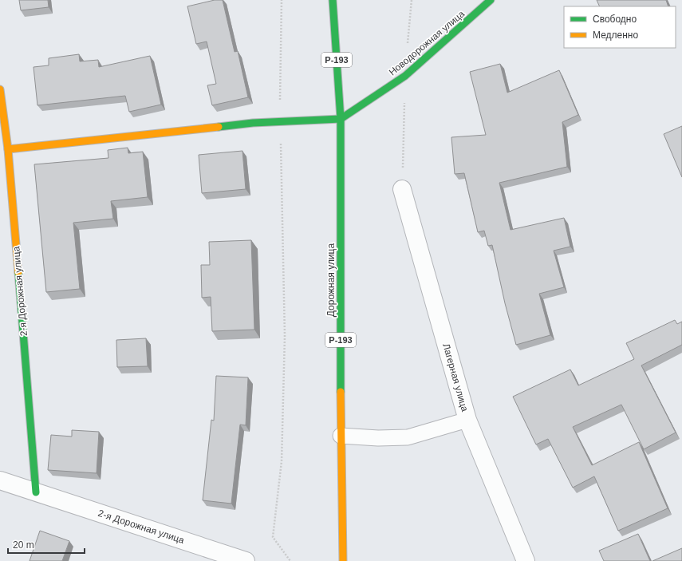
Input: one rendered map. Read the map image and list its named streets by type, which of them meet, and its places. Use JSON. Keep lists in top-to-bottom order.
{
  "streets": {
    "street": [
      "Новодорожная улица",
      "Р-193",
      "Дорожная улица",
      "2-я Дорожная улица",
      "Лагерная улица"
    ]
  },
  "crossings": [
    ["Новодорожная улица", "Дорожная улица"]
  ],
  "legend": ["Свободно", "Медленно"],
  "scale_bar": "20 m"
}
